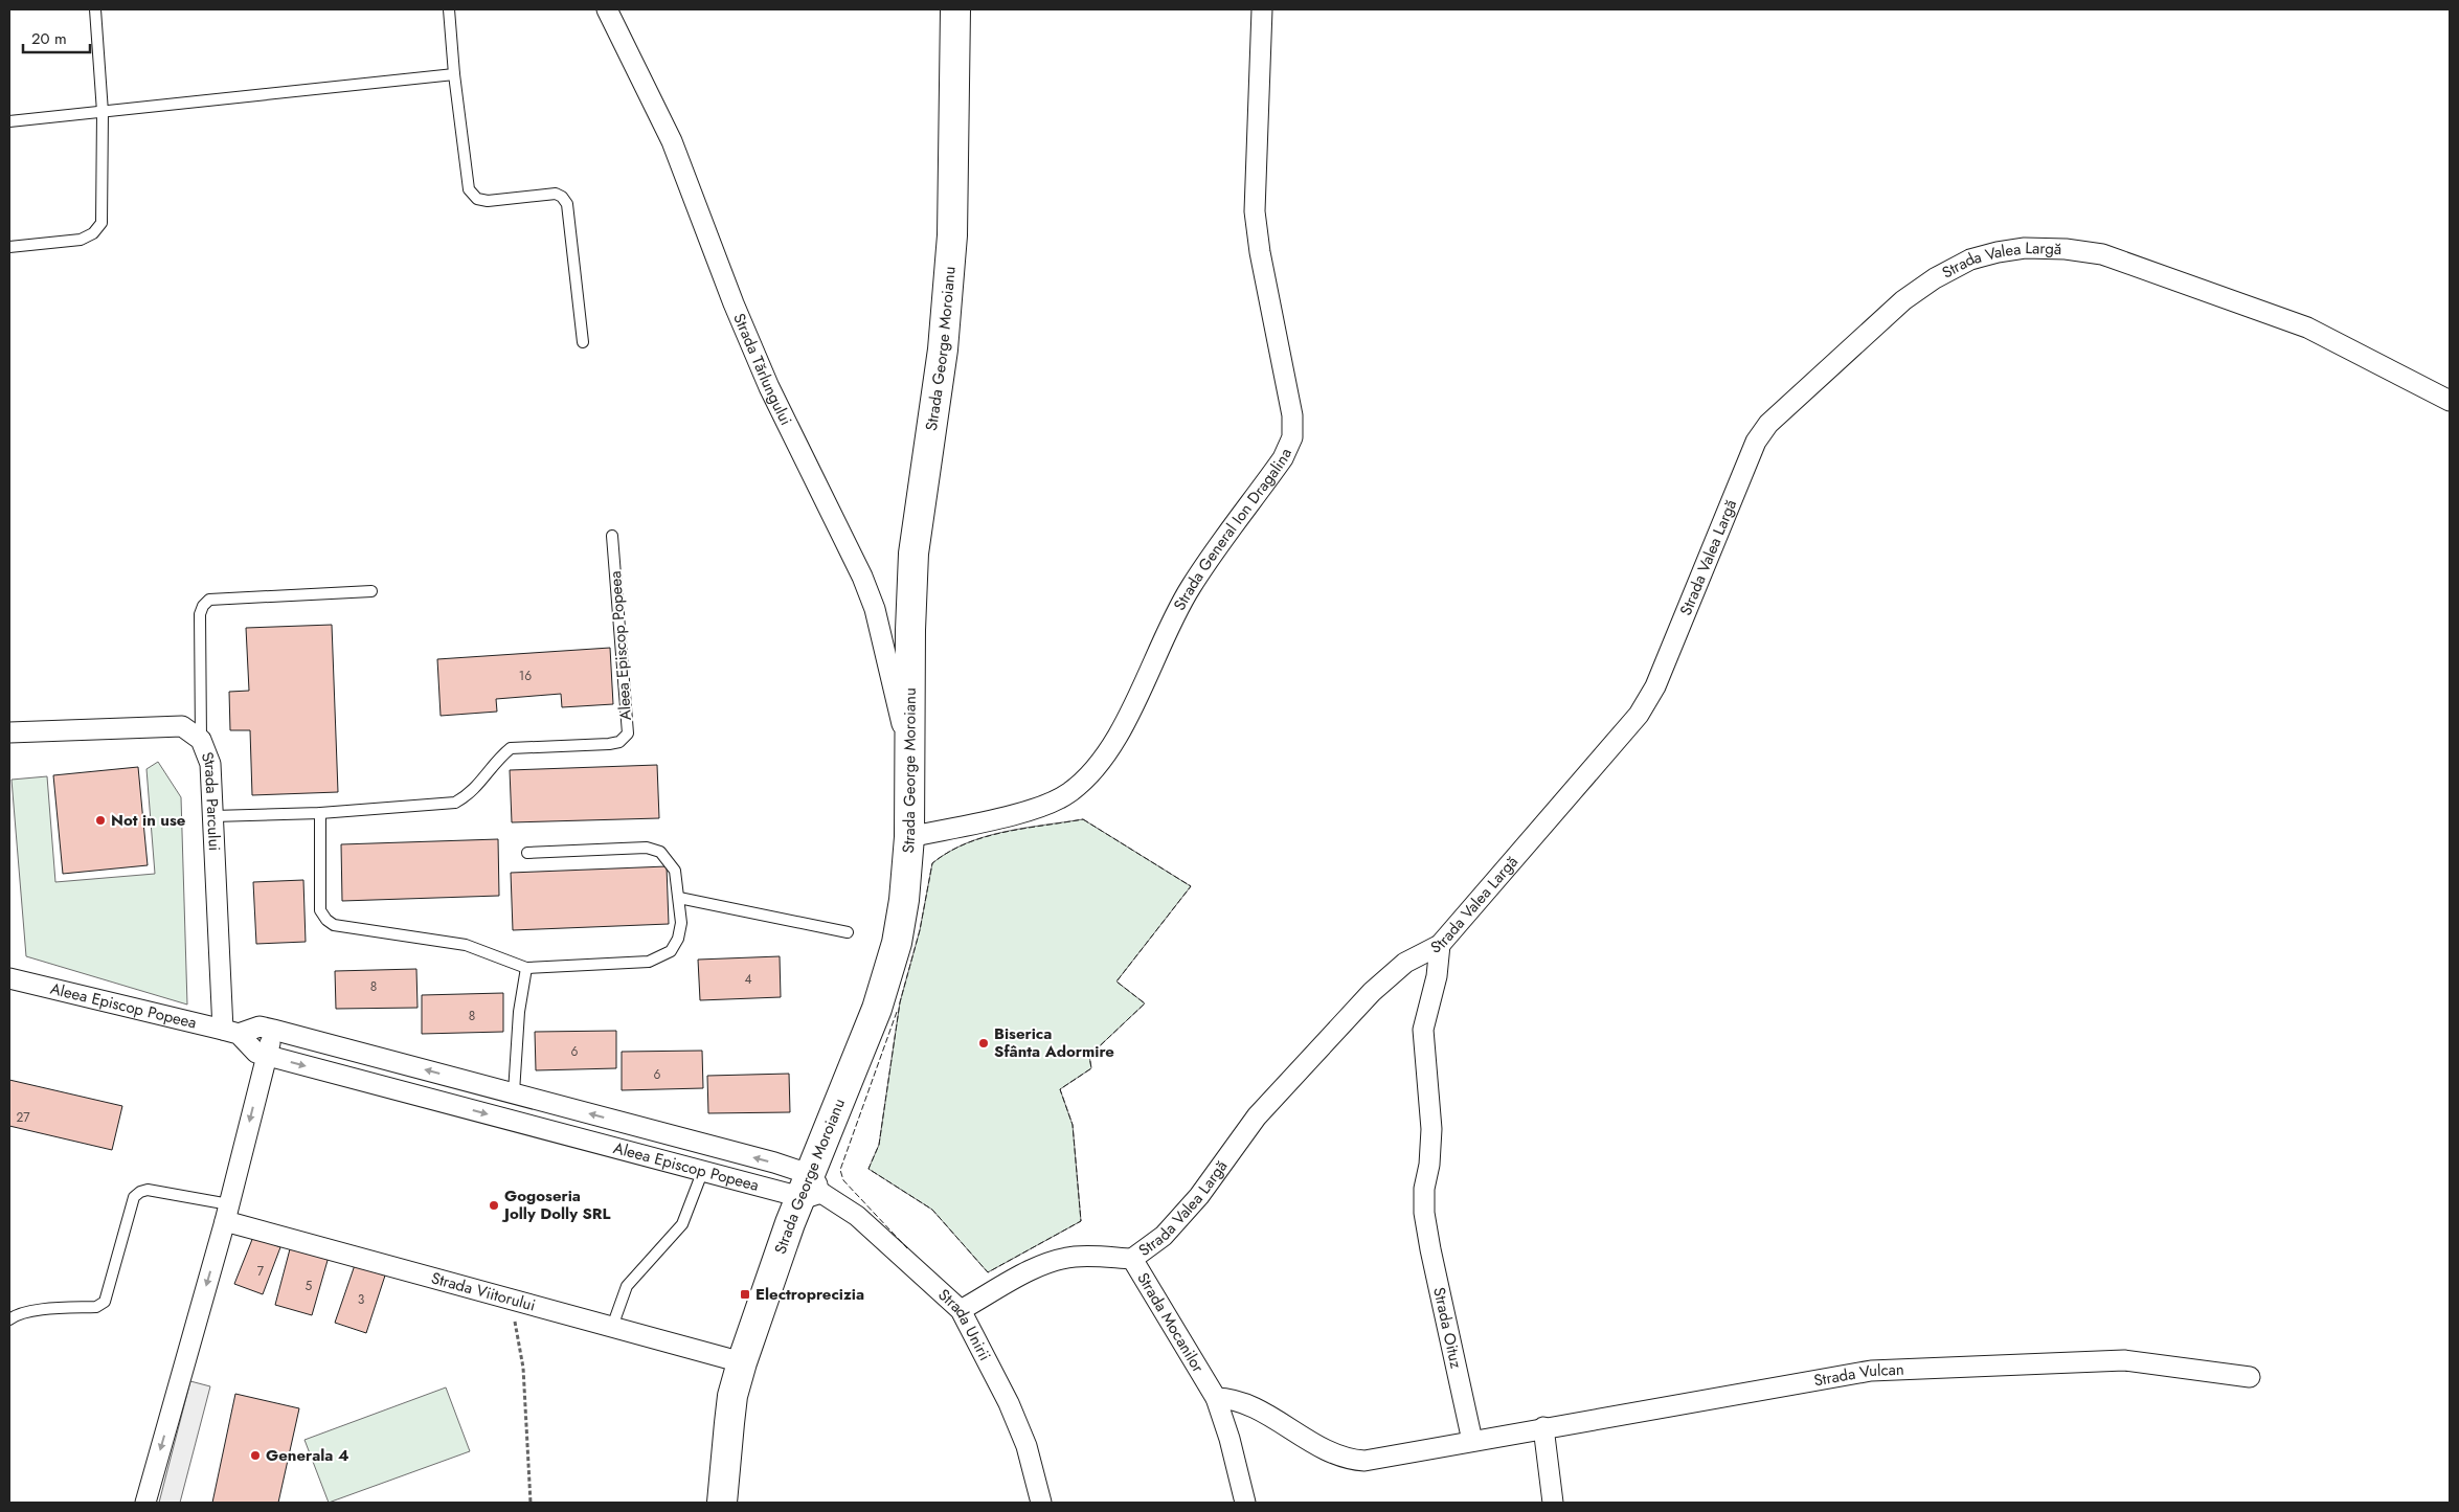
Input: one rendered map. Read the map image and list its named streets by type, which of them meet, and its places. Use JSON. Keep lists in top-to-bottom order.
{
  "streets": {
    "main road": ["Strada George Moroianu"],
    "street": [
      "Strada Valea Largă",
      "Strada Tărlungului",
      "Strada General Ion Dragalina",
      "Aleea Episcop Popeea",
      "Strada Parcului",
      "Strada Viitorului",
      "Strada Mocanilor",
      "Strada Unirii",
      "Strada Oituz",
      "Strada Vulcan"
    ]
  },
  "crossings": [
    ["Strada Valea Largă", "Strada Mocanilor"],
    ["Strada Valea Largă", "Strada Oituz"],
    ["Strada George Moroianu", "Strada Tărlungului"],
    ["Strada George Moroianu", "Strada General Ion Dragalina"],
    ["Strada George Moroianu", "Aleea Episcop Popeea"],
    ["Strada George Moroianu", "Strada Viitorului"],
    ["Strada George Moroianu", "Strada Unirii"],
    ["Aleea Episcop Popeea", "Strada Parcului"],
    ["Aleea Episcop Popeea", "Strada Unirii"],
    ["Strada Mocanilor", "Strada Unirii"],
    ["Strada Oituz", "Strada Vulcan"]
  ],
  "places": {
    "other": [
      "Not in use",
      "Biserica Sfânta Adormire",
      "Gogoseria Jolly Dolly SRL",
      "Generala 4"
    ],
    "transit": ["Electroprecizia"]
  },
  "house_numbers": [
    "16",
    "4",
    "8",
    "8",
    "6",
    "6",
    "27",
    "7",
    "5",
    "3"
  ],
  "scale_bar": "20 m"
}
